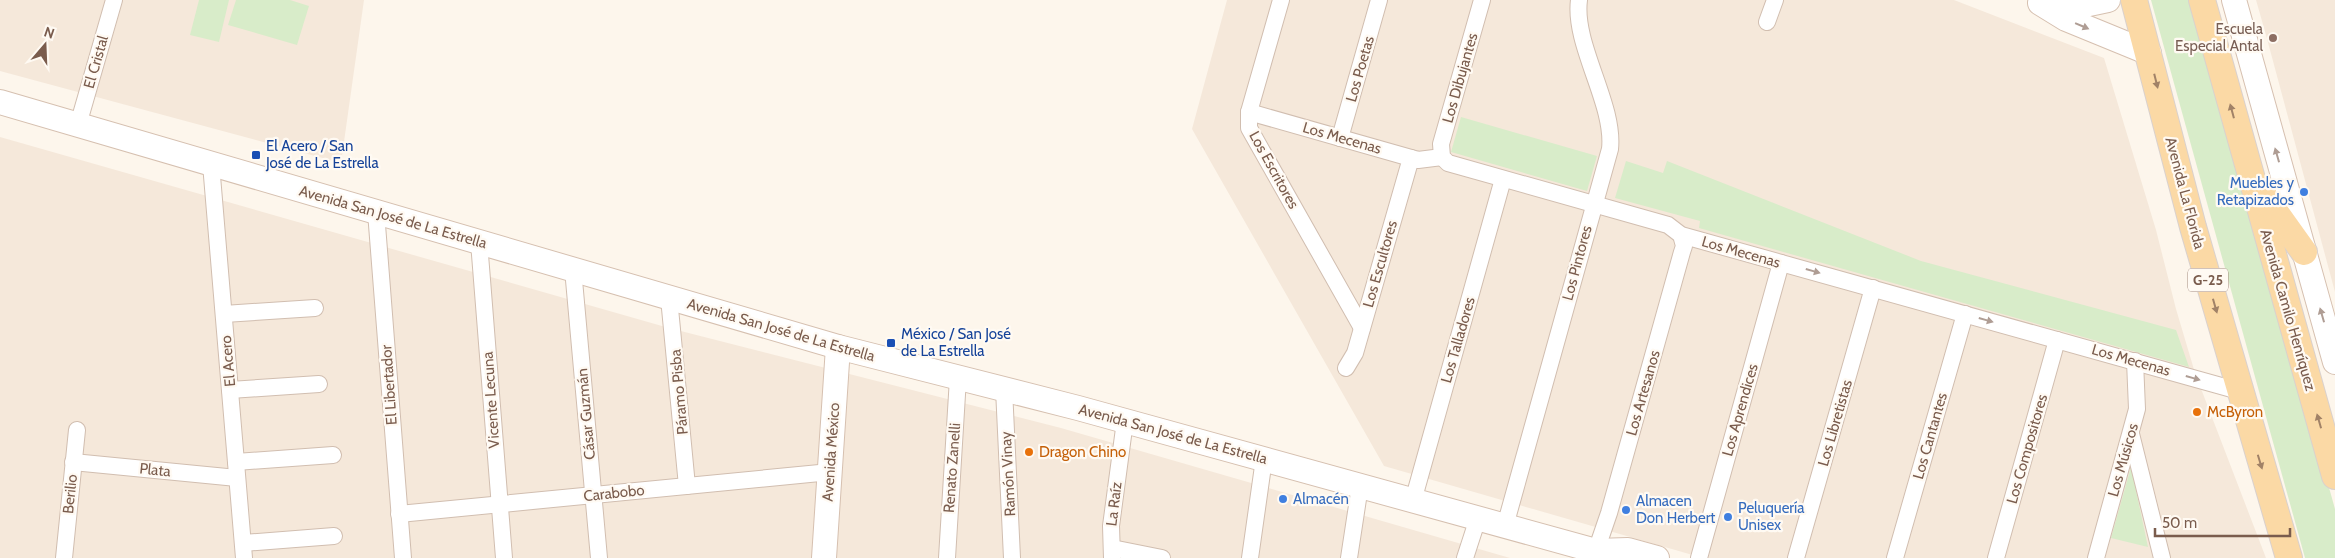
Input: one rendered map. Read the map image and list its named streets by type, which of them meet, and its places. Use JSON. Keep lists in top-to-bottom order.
{
  "streets": {
    "main road": [
      "Avenida La Florida",
      "Avenida San José de La Estrella",
      "G-25",
      "Avenida Camilo Henríquez",
      "Avenida México"
    ],
    "street": [
      "El Cristal",
      "Los Poetas",
      "Los Dibujantes",
      "Los Mecenas",
      "Los Escritores",
      "Los Pintores",
      "Los Escultores",
      "Los Talladores",
      "El Acero",
      "El Libertador",
      "Páramo Pisba",
      "Los Artesanos",
      "Vicente Lecuna",
      "Los Aprendices",
      "Cásar Guzmán",
      "Los Libretistas",
      "Los Cantantes",
      "Los Compositores",
      "Los Músicos",
      "Renato Zanelli",
      "Plata",
      "Ramón Vinay",
      "Carabobo",
      "Berilio",
      "La Raíz"
    ]
  },
  "crossings": [
    ["El Cristal", "Avenida San José de La Estrella"],
    ["Los Poetas", "Los Mecenas"],
    ["Los Dibujantes", "Los Mecenas"],
    ["Los Mecenas", "Los Escritores"],
    ["Los Mecenas", "Avenida La Florida"],
    ["Los Mecenas", "Los Pintores"],
    ["Los Mecenas", "Los Escultores"],
    ["Los Mecenas", "Los Talladores"],
    ["Los Mecenas", "Los Artesanos"],
    ["Los Mecenas", "Los Aprendices"],
    ["Los Mecenas", "Los Libretistas"],
    ["Los Mecenas", "Los Cantantes"],
    ["Los Mecenas", "Los Compositores"],
    ["Los Mecenas", "Los Músicos"],
    ["Los Escritores", "Los Escultores"],
    ["Avenida San José de La Estrella", "Los Pintores"],
    ["Avenida San José de La Estrella", "Los Talladores"],
    ["Avenida San José de La Estrella", "El Acero"],
    ["Avenida San José de La Estrella", "El Libertador"],
    ["Avenida San José de La Estrella", "Páramo Pisba"],
    ["Avenida San José de La Estrella", "Los Artesanos"],
    ["Avenida San José de La Estrella", "Vicente Lecuna"],
    ["Avenida San José de La Estrella", "Cásar Guzmán"],
    ["Avenida San José de La Estrella", "Avenida México"],
    ["Avenida San José de La Estrella", "Renato Zanelli"],
    ["Avenida San José de La Estrella", "Ramón Vinay"],
    ["Avenida San José de La Estrella", "La Raíz"],
    ["El Acero", "Plata"],
    ["El Libertador", "Carabobo"],
    ["Páramo Pisba", "Carabobo"],
    ["Vicente Lecuna", "Carabobo"],
    ["Cásar Guzmán", "Carabobo"],
    ["Avenida México", "Carabobo"],
    ["Plata", "Berilio"]
  ],
  "one_way": ["Avenida La Florida", "Avenida Camilo Henríquez"],
  "places": {
    "other": [
      "Escuela Especial Antal",
      "Muebles y Retapizados",
      "McByron",
      "Dragon Chino",
      "Almacén",
      "Almacen Don Herbert",
      "Peluquería Unisex"
    ],
    "transit": ["El Acero / San José de La Estrella", "México / San José de La Estrella"]
  },
  "scale_bar": "50 m",
  "north": "top"
}
